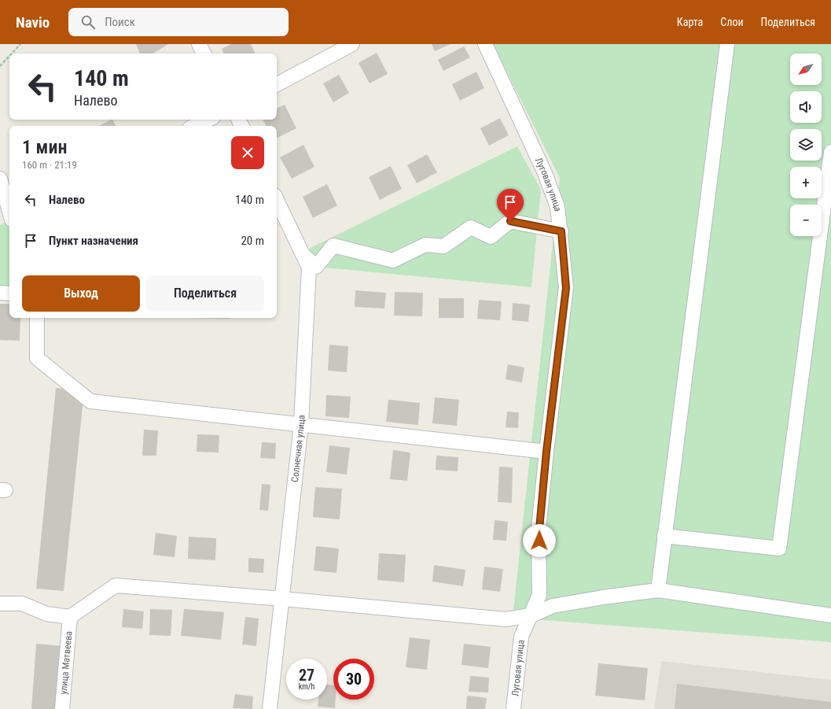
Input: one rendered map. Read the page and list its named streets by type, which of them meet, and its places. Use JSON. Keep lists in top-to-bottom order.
{
  "streets": {
    "street": ["Луговая улица", "Солнечная улица", "улица Матвеева"]
  },
  "north": "bottom left",
  "page": {
    "header": "Navio",
    "search": "Поиск",
    "nav": ["Карта", "Слои", "Поделиться"],
    "map_buttons": ["+", "−"],
    "turn": ["140 m", "Налево"],
    "heading": ["1 мин", "160 m · 21:19"],
    "list": [
      {
        "name": "Налево",
        "value": "140 m"
      },
      {
        "name": "Пункт назначения",
        "value": "20 m"
      }
    ],
    "buttons": ["Выход", "Поделиться"],
    "speed": "27 km/h",
    "limit": "30"
  }
}
